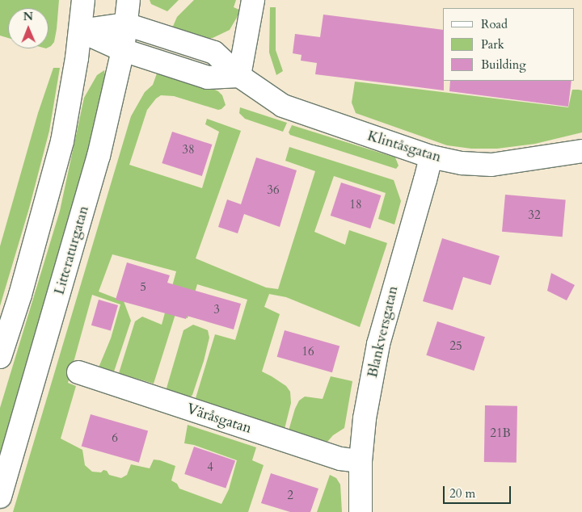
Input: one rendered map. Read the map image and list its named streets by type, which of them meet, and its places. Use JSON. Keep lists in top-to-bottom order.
{
  "streets": {
    "street": [
      "Klintåsgatan",
      "Litteraturgatan",
      "Blankversgatan",
      "Väråsgatan"
    ]
  },
  "crossings": [
    ["Klintåsgatan", "Litteraturgatan"],
    ["Klintåsgatan", "Blankversgatan"],
    ["Blankversgatan", "Väråsgatan"]
  ],
  "house_numbers": [
    "38",
    "36",
    "18",
    "32",
    "5",
    "3",
    "25",
    "16",
    "21B",
    "6",
    "4",
    "2"
  ],
  "legend": ["Road", "Park", "Building"],
  "scale_bar": "20 m",
  "north": "top"
}
